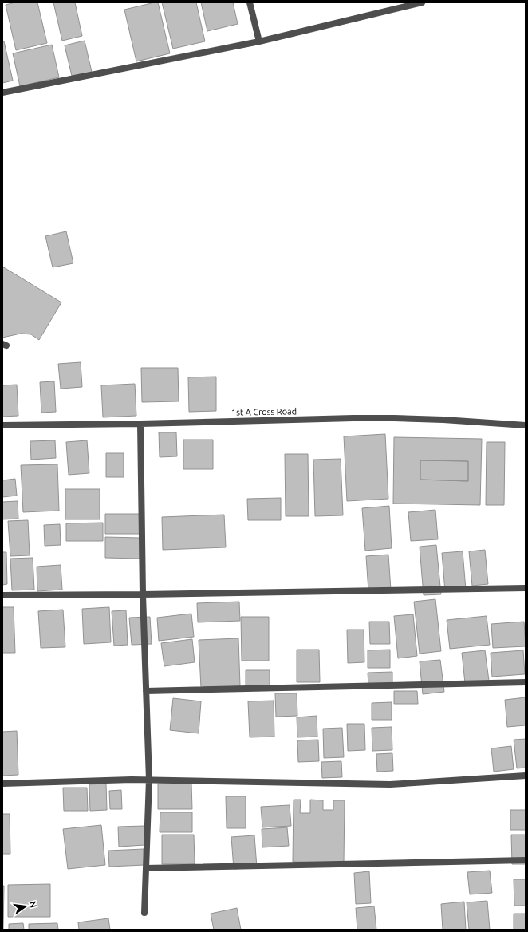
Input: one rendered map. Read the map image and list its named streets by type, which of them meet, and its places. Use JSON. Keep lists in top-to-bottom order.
{
  "streets": {
    "street": ["1st A Cross Road"]
  },
  "north": "right"
}
